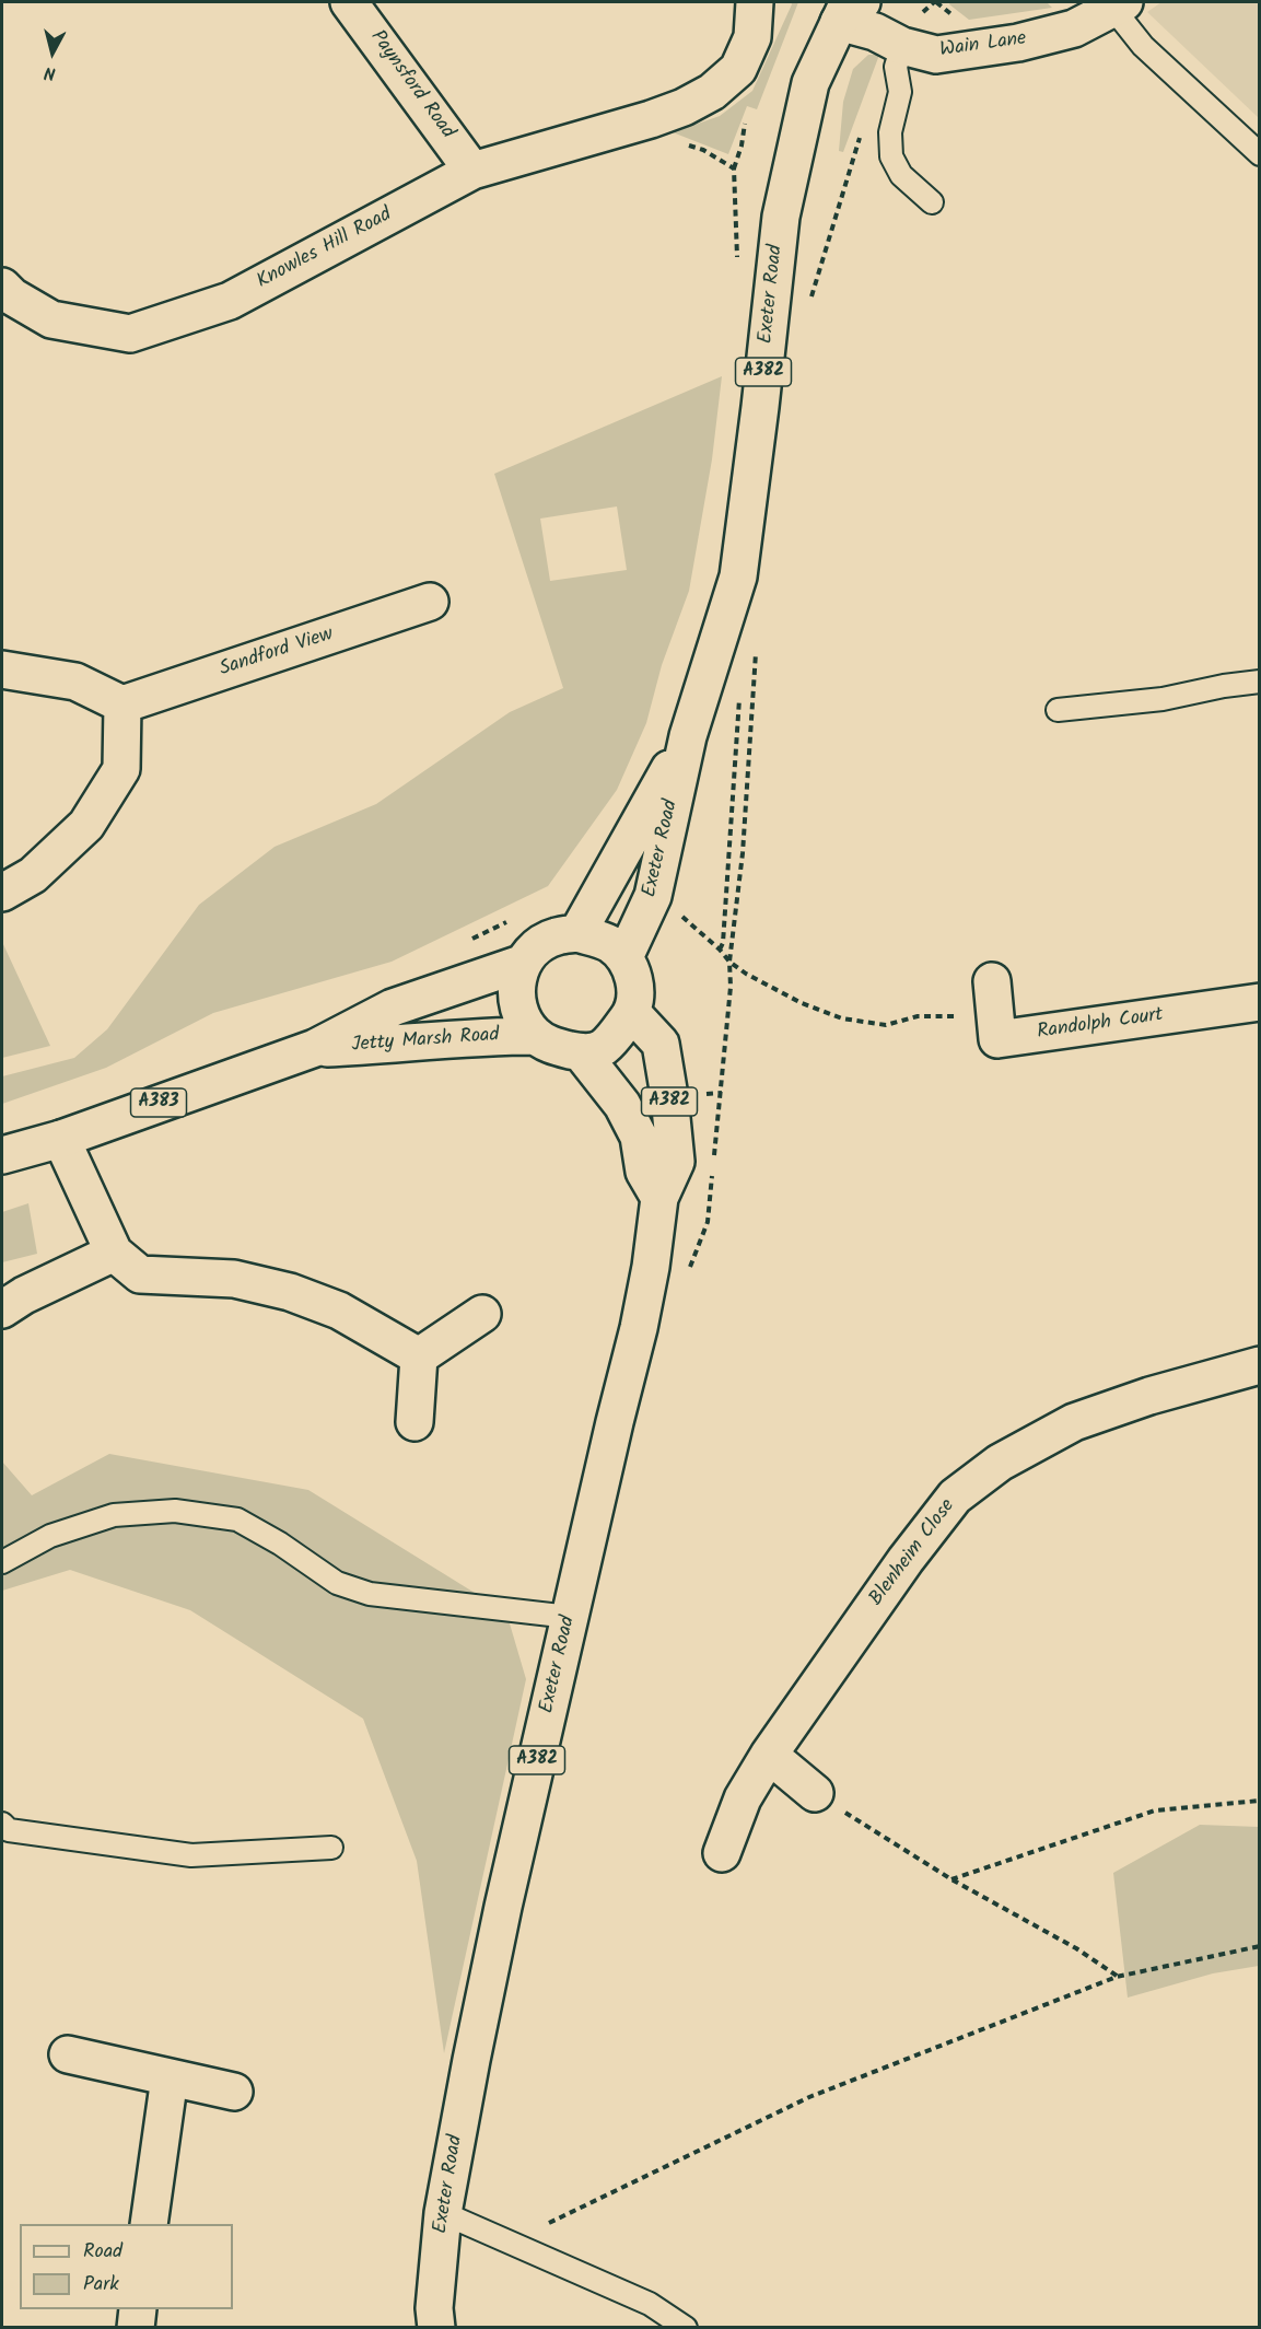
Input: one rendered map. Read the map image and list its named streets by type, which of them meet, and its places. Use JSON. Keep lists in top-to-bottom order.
{
  "streets": {
    "street": [
      "Wain Lane",
      "Paynsford Road",
      "Knowles Hill Road",
      "Exeter Road",
      "A382",
      "Sandford View",
      "Randolph Court",
      "Jetty Marsh Road",
      "A383",
      "Blenheim Close"
    ]
  },
  "crossings": [
    ["Wain Lane", "Exeter Road"],
    ["Paynsford Road", "Knowles Hill Road"],
    ["Exeter Road", "A382"],
    ["Exeter Road", "Jetty Marsh Road"],
    ["A382", "Jetty Marsh Road"]
  ],
  "legend": ["Road", "Park"],
  "north": "bottom"
}
